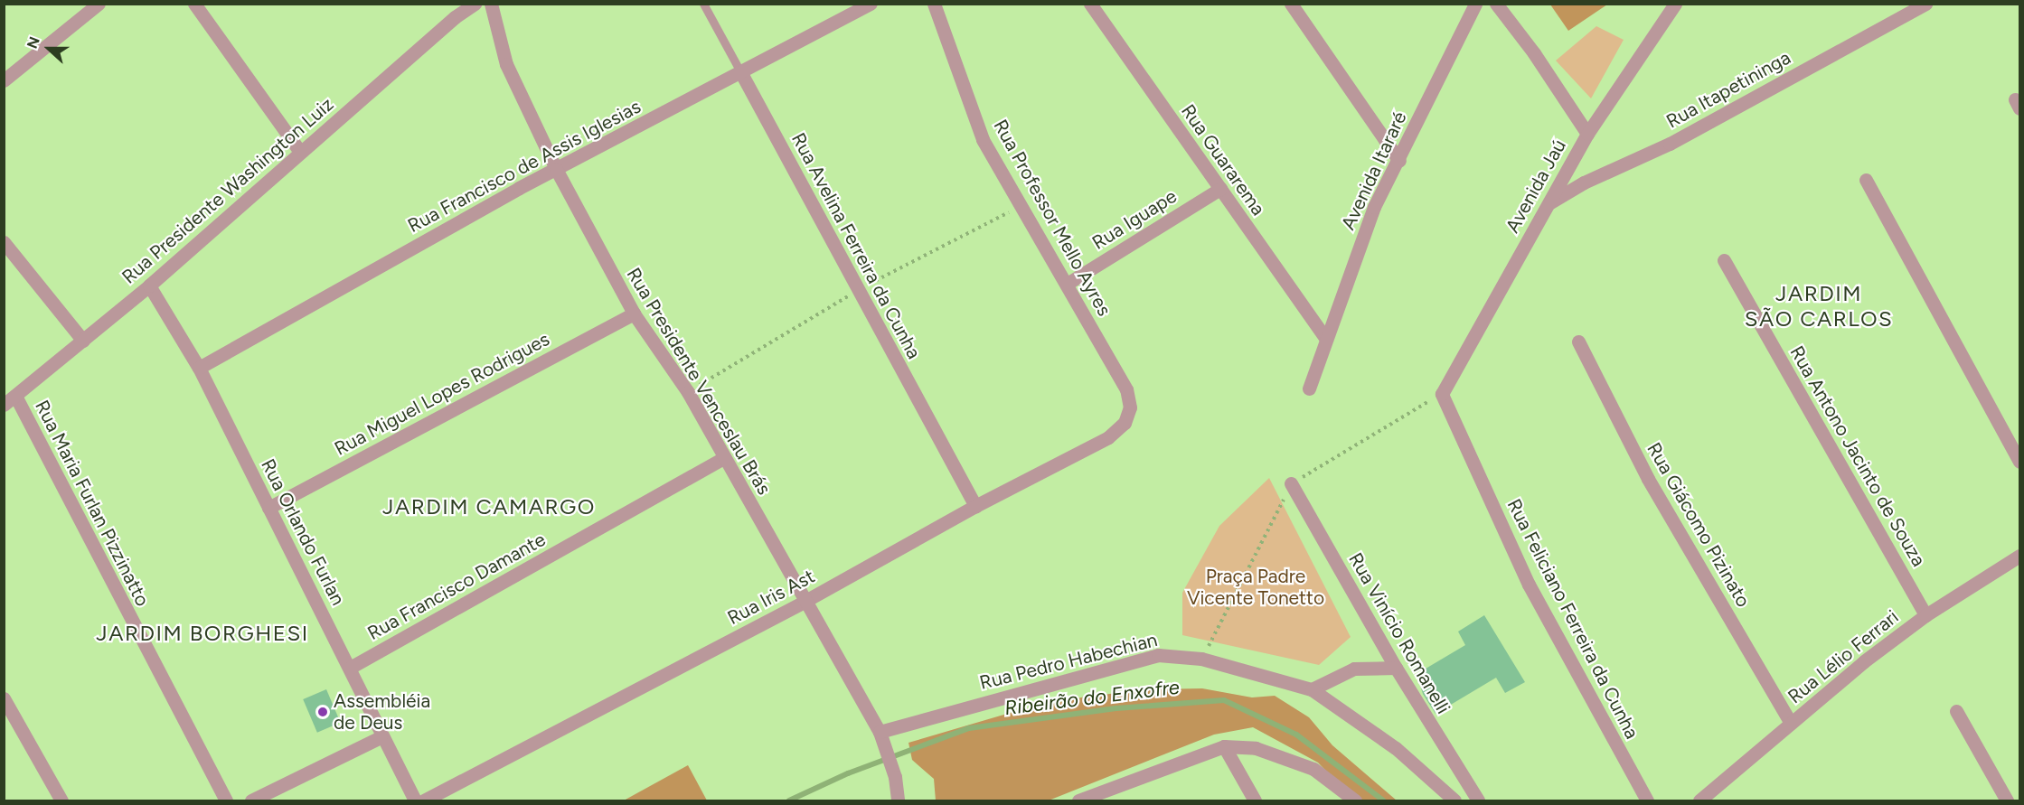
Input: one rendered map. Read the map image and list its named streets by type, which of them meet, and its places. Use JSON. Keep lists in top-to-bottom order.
{
  "streets": {
    "street": [
      "Rua Itapetininga",
      "Rua Guararema",
      "Rua Francisco de Assis Iglesias",
      "Avenida Itararé",
      "Avenida Jaú",
      "Rua Presidente Washington Luiz",
      "Rua Professor Mello Ayres",
      "Rua Iguape",
      "Rua Avelina Ferreira da Cunha",
      "Rua Presidente Venceslau Brás",
      "Rua Miguel Lopes Rodrigues",
      "Rua Antono Jacinto de Souza",
      "Rua Maria Furlan Pizzinatto",
      "Rua Giácomo Pizinato",
      "Rua Orlando Furlan",
      "Rua Francisco Damante",
      "Rua Iris Ast",
      "Rua Feliciano Ferreira da Cunha",
      "Rua Vinício Romanelli",
      "Rua Lélio Ferrari",
      "Rua Pedro Habechian"
    ]
  },
  "crossings": [
    ["Rua Itapetininga", "Avenida Jaú"],
    ["Rua Guararema", "Avenida Itararé"],
    ["Rua Guararema", "Rua Iguape"],
    ["Rua Francisco de Assis Iglesias", "Rua Avelina Ferreira da Cunha"],
    ["Rua Francisco de Assis Iglesias", "Rua Presidente Venceslau Brás"],
    ["Rua Francisco de Assis Iglesias", "Rua Orlando Furlan"],
    ["Avenida Jaú", "Rua Feliciano Ferreira da Cunha"],
    ["Rua Presidente Washington Luiz", "Rua Maria Furlan Pizzinatto"],
    ["Rua Presidente Washington Luiz", "Rua Orlando Furlan"],
    ["Rua Professor Mello Ayres", "Rua Iguape"],
    ["Rua Professor Mello Ayres", "Rua Iris Ast"],
    ["Rua Avelina Ferreira da Cunha", "Rua Iris Ast"],
    ["Rua Presidente Venceslau Brás", "Rua Miguel Lopes Rodrigues"],
    ["Rua Presidente Venceslau Brás", "Rua Francisco Damante"],
    ["Rua Presidente Venceslau Brás", "Rua Iris Ast"],
    ["Rua Presidente Venceslau Brás", "Rua Pedro Habechian"],
    ["Rua Miguel Lopes Rodrigues", "Rua Orlando Furlan"],
    ["Rua Antono Jacinto de Souza", "Rua Lélio Ferrari"],
    ["Rua Giácomo Pizinato", "Rua Lélio Ferrari"],
    ["Rua Orlando Furlan", "Rua Francisco Damante"]
  ],
  "districts": ["JARDIM SÃO CARLOS", "JARDIM CAMARGO", "JARDIM BORGHESI"],
  "water": ["Ribeirão do Enxofre"],
  "parks": ["Praça Padre Vicente Tonetto"],
  "places": ["Assembléia de Deus"],
  "north": "left"
}
